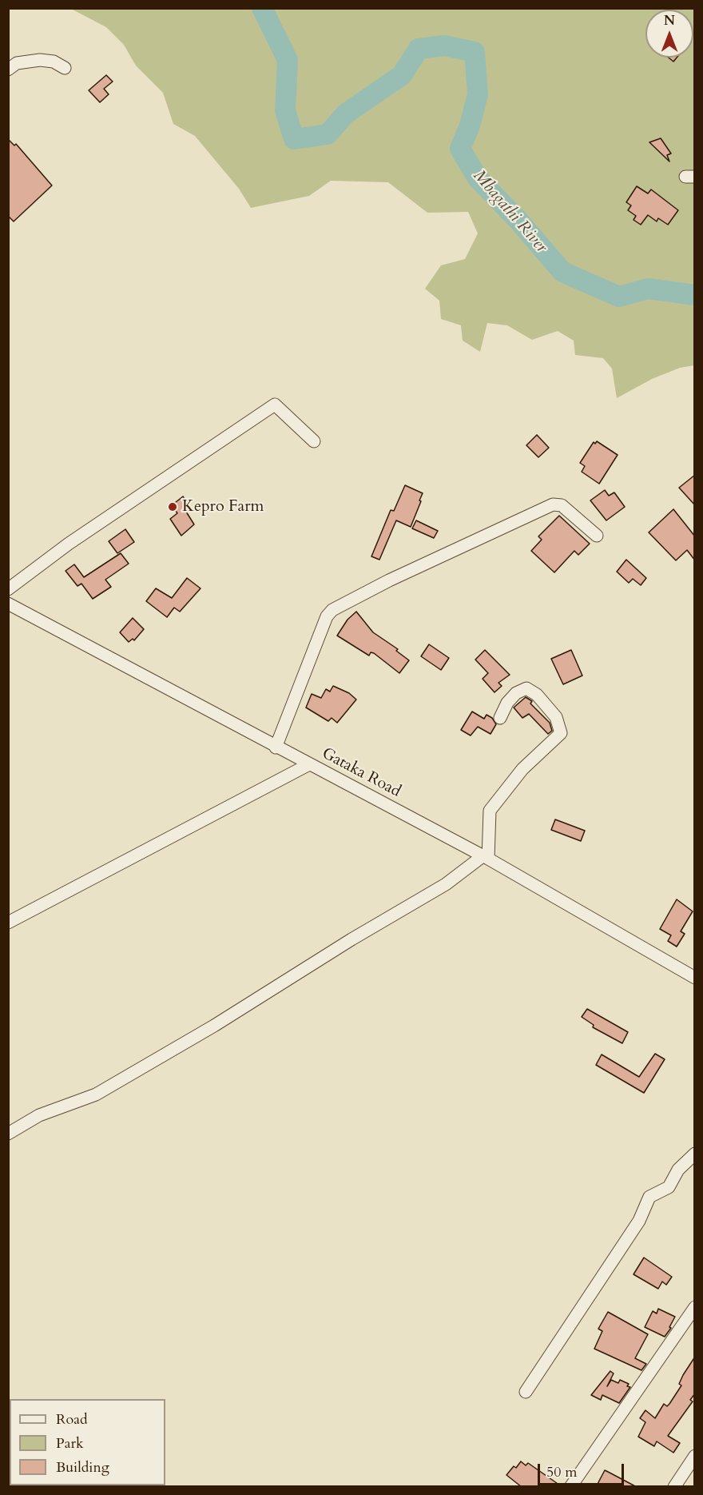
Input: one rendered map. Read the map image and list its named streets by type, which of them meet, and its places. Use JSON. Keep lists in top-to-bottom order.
{
  "streets": {
    "street": ["Gataka Road"]
  },
  "water": ["Mbagathi River"],
  "places": ["Kepro Farm"],
  "legend": ["Road", "Park", "Building"],
  "scale_bar": "50 m",
  "north": "top"
}
